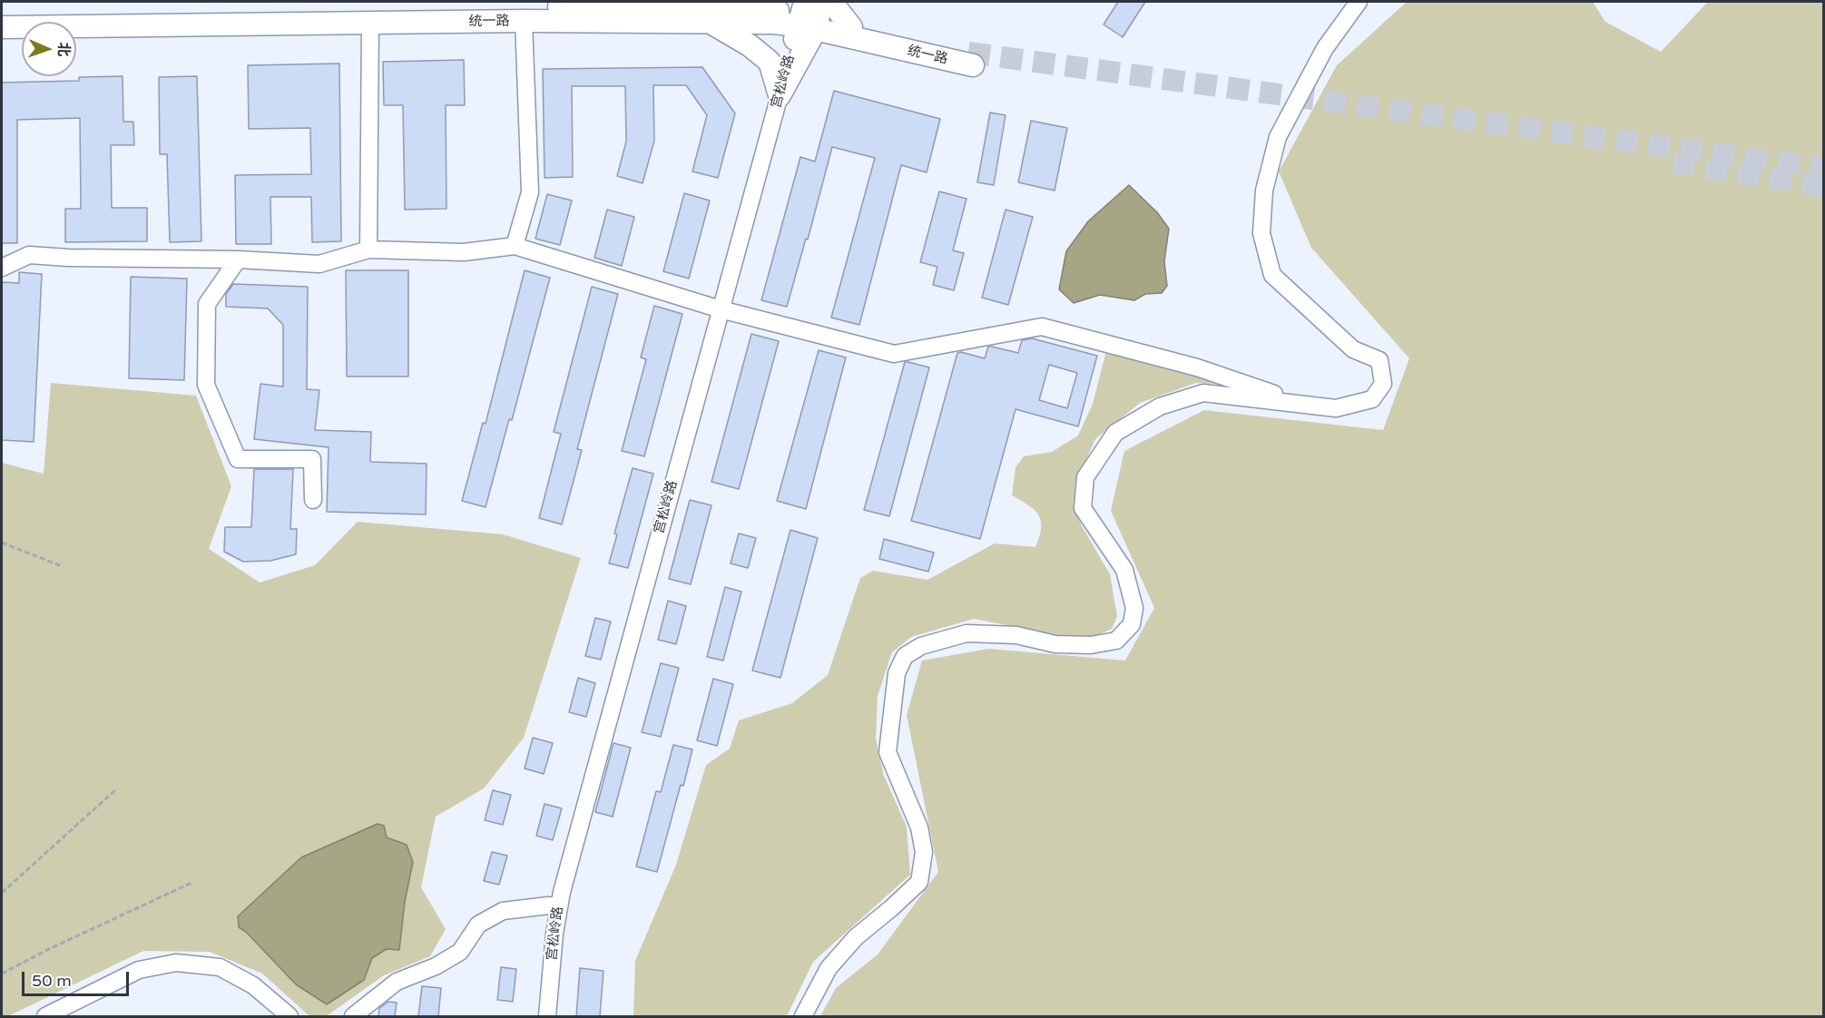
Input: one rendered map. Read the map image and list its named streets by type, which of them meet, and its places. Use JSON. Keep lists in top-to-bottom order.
{
  "streets": {
    "main road": ["统一路", "宫松岭路"]
  },
  "crossings": [
    ["统一路", "宫松岭路"]
  ],
  "scale_bar": "50 m",
  "north": "right"
}
